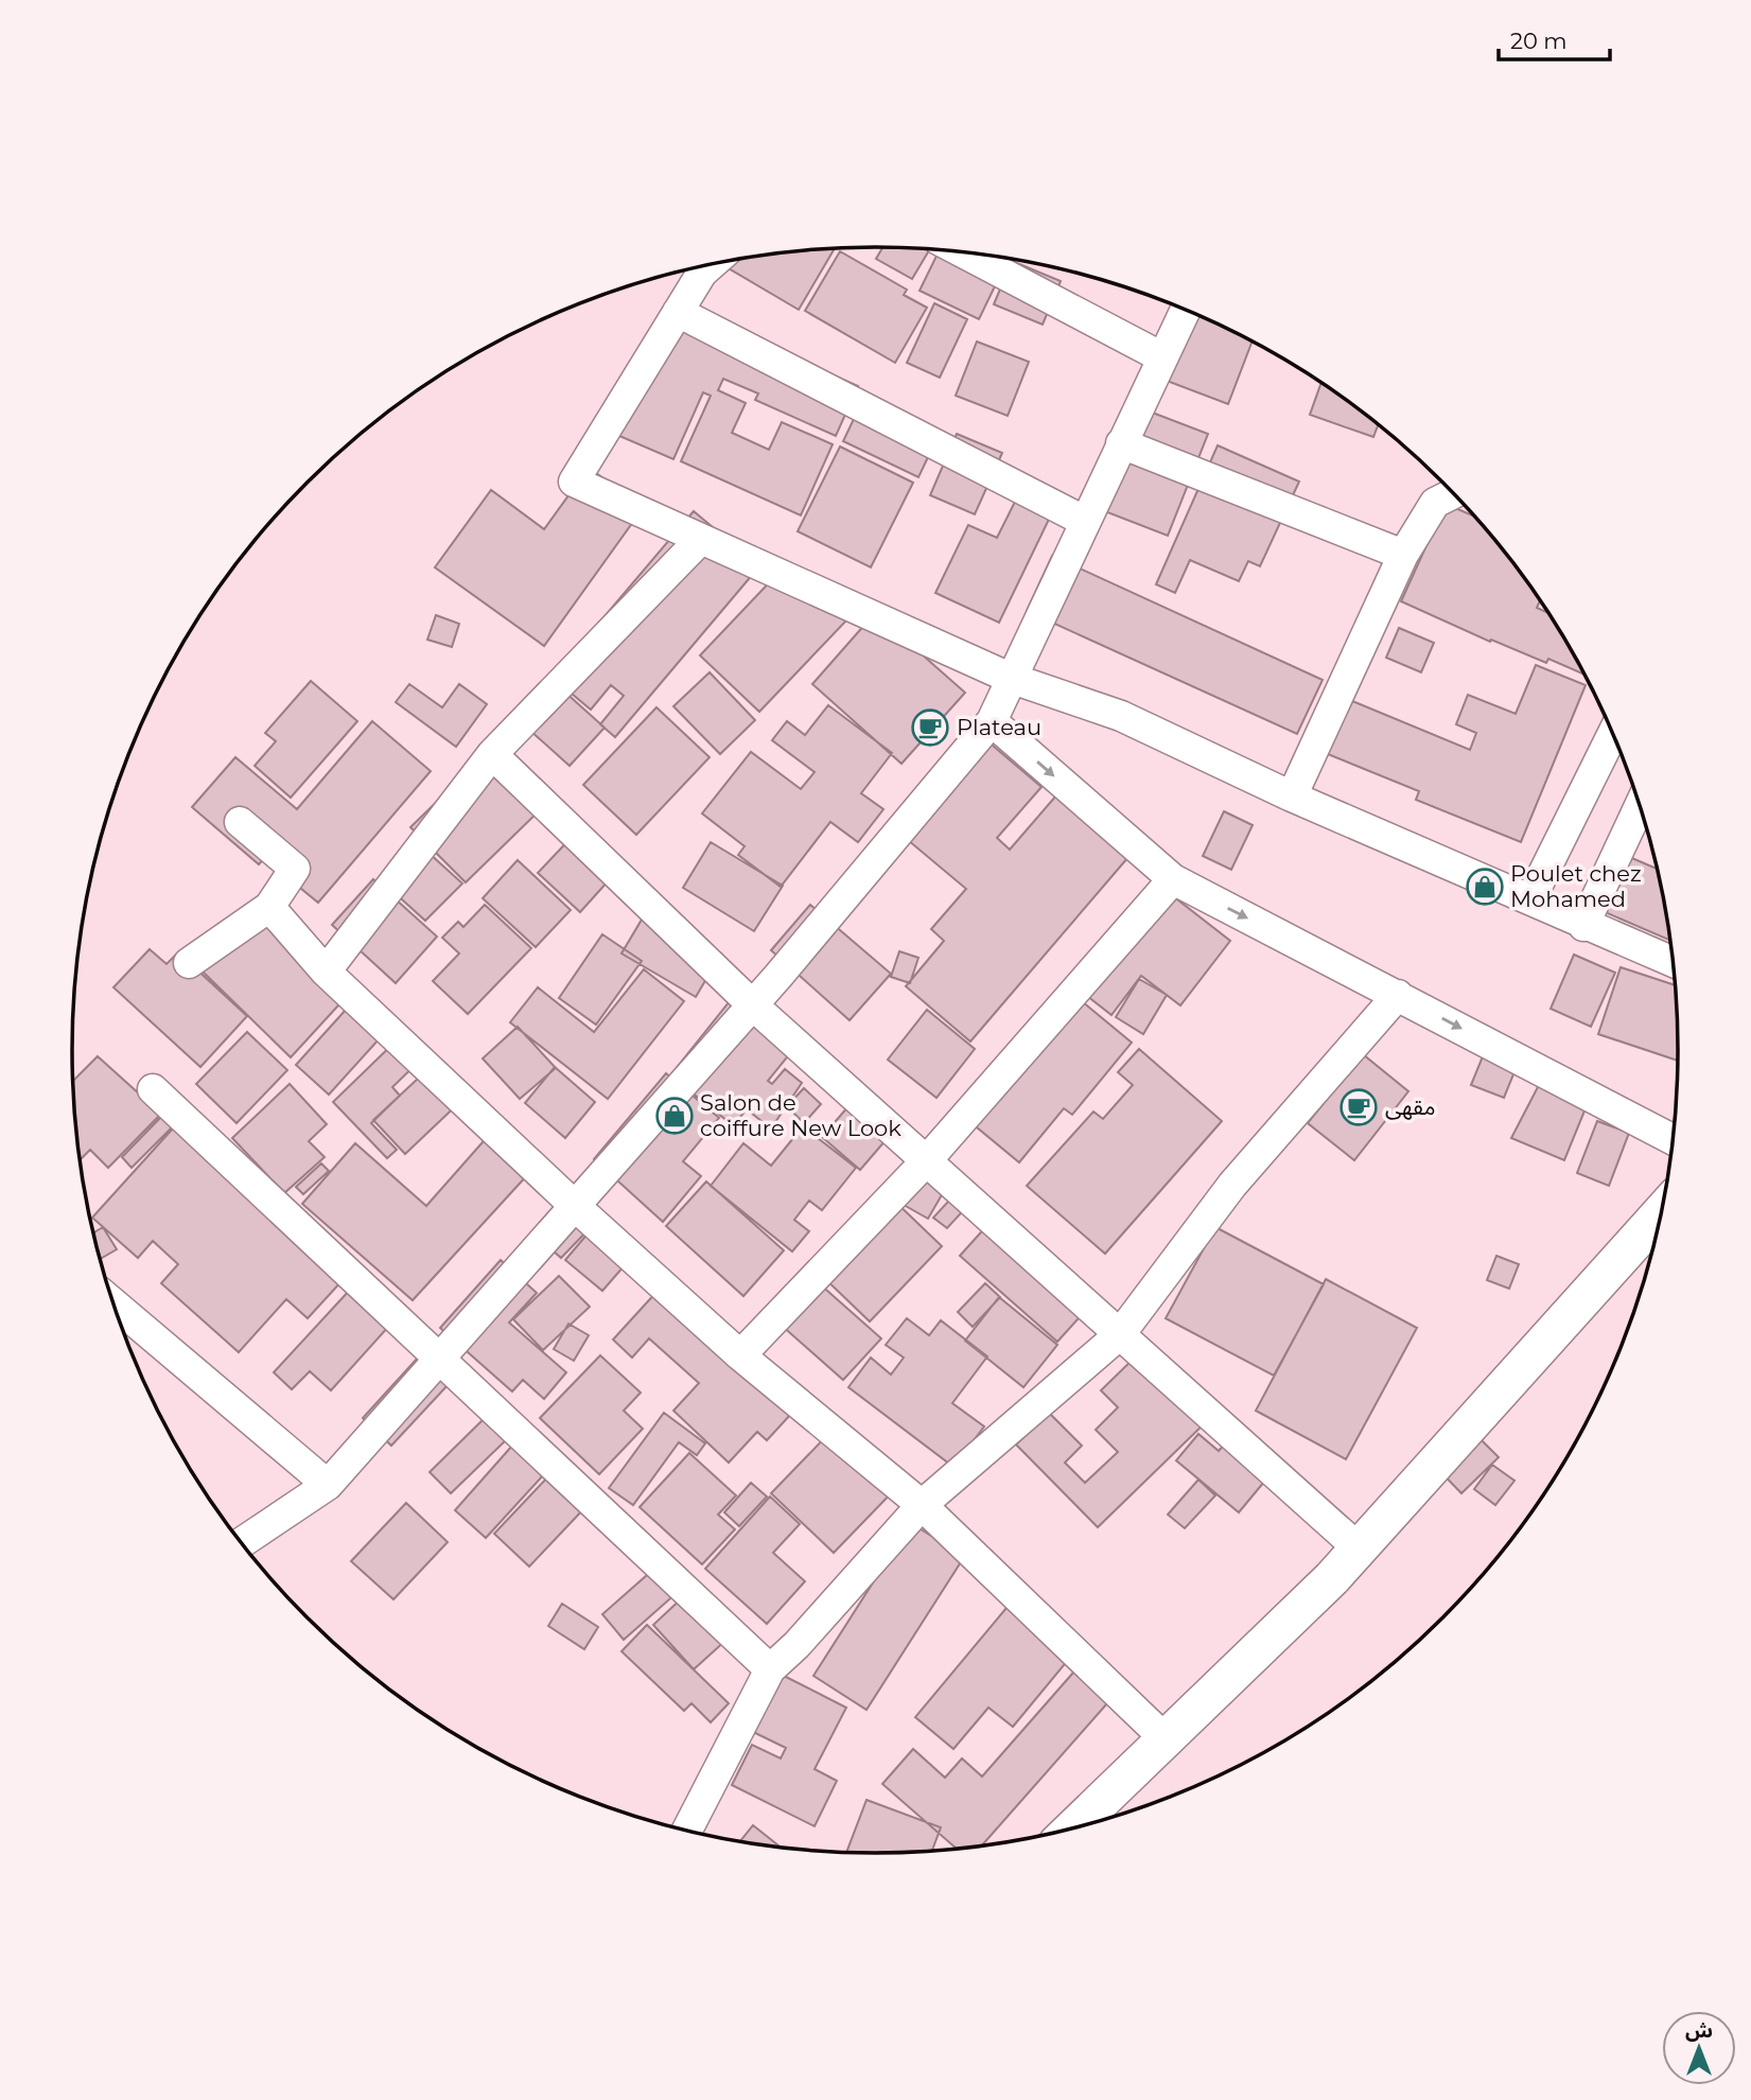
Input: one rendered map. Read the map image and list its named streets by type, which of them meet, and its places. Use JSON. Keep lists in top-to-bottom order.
{
  "places": {
    "cafe": ["Plateau", "مقهى"],
    "shop": ["Poulet chez Mohamed", "Salon de coiffure New Look"]
  },
  "scale_bar": "20 m",
  "north": "top"
}
